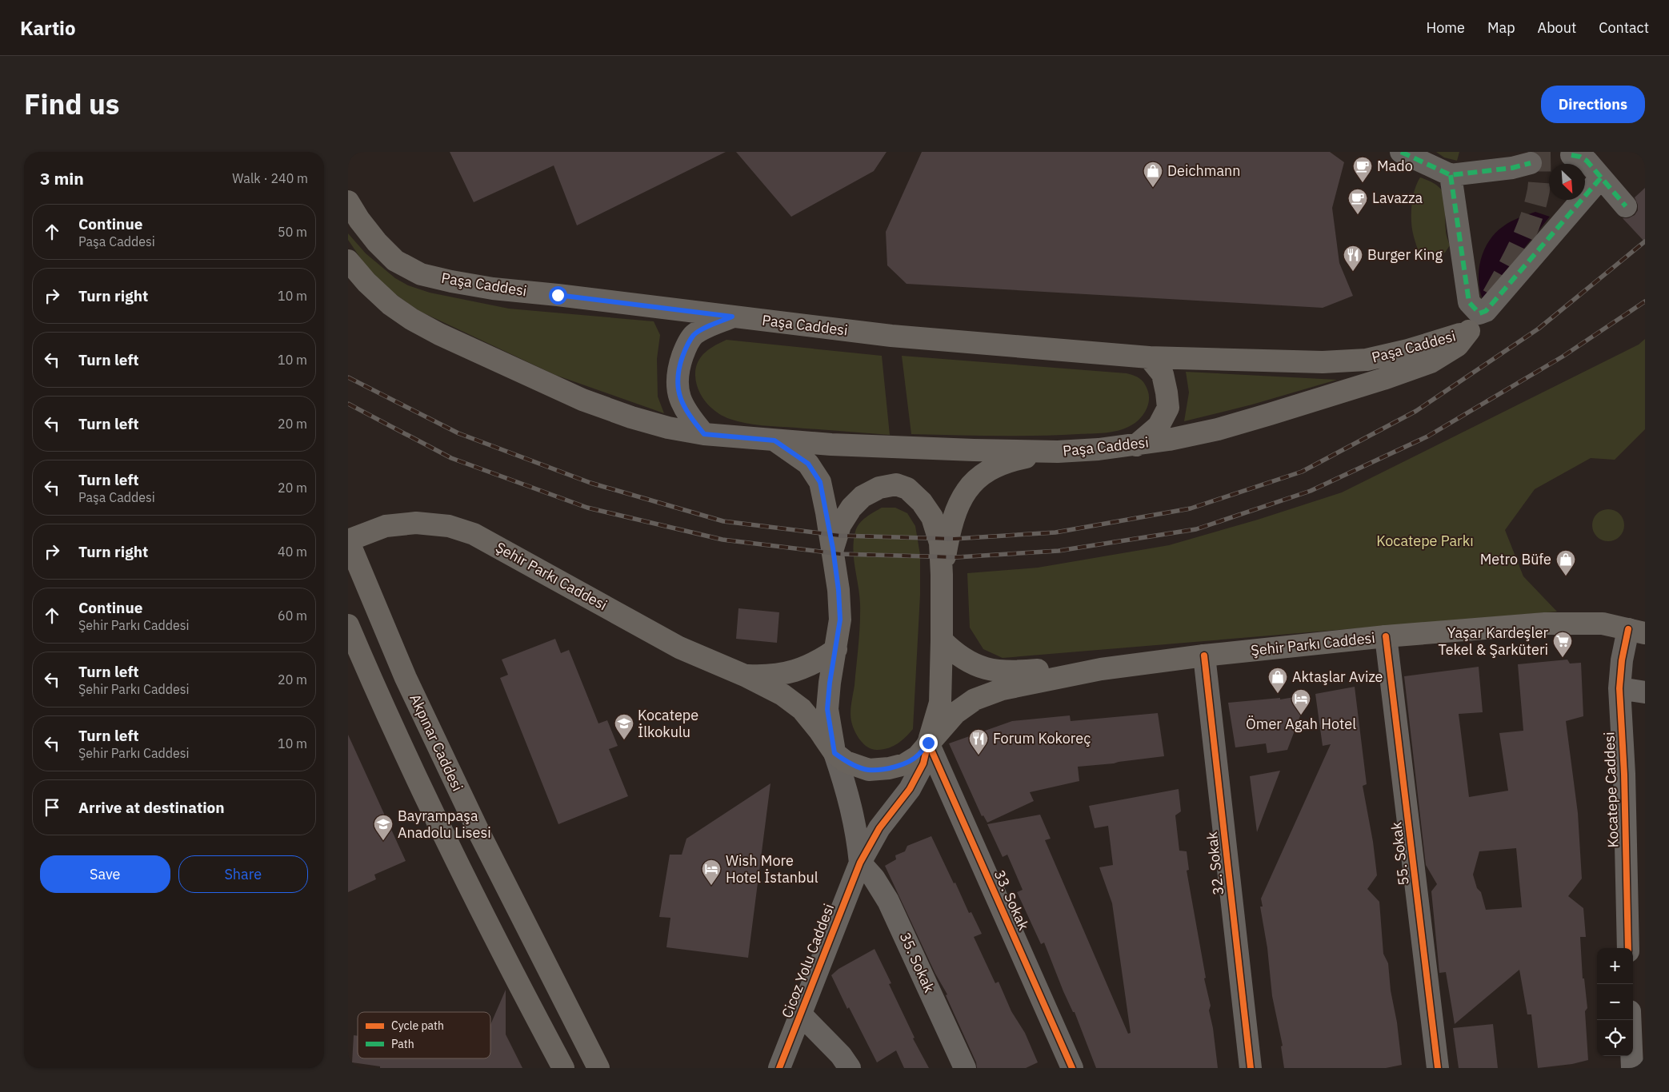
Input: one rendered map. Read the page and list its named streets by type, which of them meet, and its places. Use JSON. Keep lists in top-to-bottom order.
{
  "streets": {
    "main road": ["Paşa Caddesi", "Şehir Parkı Caddesi", "Akpınar Caddesi"],
    "street": [
      "Kocatepe Caddesi",
      "55. Sokak",
      "32. Sokak",
      "33. Sokak",
      "Cicoz Yolu Caddesi",
      "35. Sokak"
    ]
  },
  "crossings": [
    ["Şehir Parkı Caddesi", "Akpınar Caddesi"],
    ["Şehir Parkı Caddesi", "Kocatepe Caddesi"],
    ["Şehir Parkı Caddesi", "55. Sokak"],
    ["Şehir Parkı Caddesi", "32. Sokak"],
    ["Şehir Parkı Caddesi", "33. Sokak"],
    ["Şehir Parkı Caddesi", "Cicoz Yolu Caddesi"],
    ["33. Sokak", "Cicoz Yolu Caddesi"],
    ["Cicoz Yolu Caddesi", "35. Sokak"]
  ],
  "parks": ["Kocatepe Parkı"],
  "places": {
    "cafe": ["Mado", "Lavazza"],
    "shop": ["Deichmann", "Metro Büfe", "Aktaşlar Avize"],
    "restaurant": ["Burger King", "Forum Kokoreç"],
    "supermarket": ["Yaşar Kardeşler Tekel & Şarküteri"],
    "hotel": ["Ömer Agah Hotel", "Wish More Hotel İstanbul"],
    "school or university": ["Kocatepe İlkokulu", "Bayrampaşa Anadolu Lisesi"]
  },
  "legend": ["Cycle path", "Path"],
  "north": "bottom right",
  "page": {
    "header": "Kartio",
    "nav": [
      "Home",
      "Map",
      "About",
      "Contact"
    ],
    "title": "Find us",
    "buttons": [
      "Directions",
      ["Save", "Share"]
    ],
    "heading": ["3 min", "Walk · 240 m"],
    "list": [
      ["Continue", "Paşa Caddesi", "50 m"],
      ["Turn right", "10 m"],
      ["Turn left", "10 m"],
      ["Turn left", "20 m"],
      ["Turn left", "Paşa Caddesi", "20 m"],
      ["Turn right", "40 m"],
      ["Continue", "Şehir Parkı Caddesi", "60 m"],
      ["Turn left", "Şehir Parkı Caddesi", "20 m"],
      ["Turn left", "Şehir Parkı Caddesi", "10 m"],
      "Arrive at destination"
    ],
    "map_buttons": ["+", "−"]
  }
}
